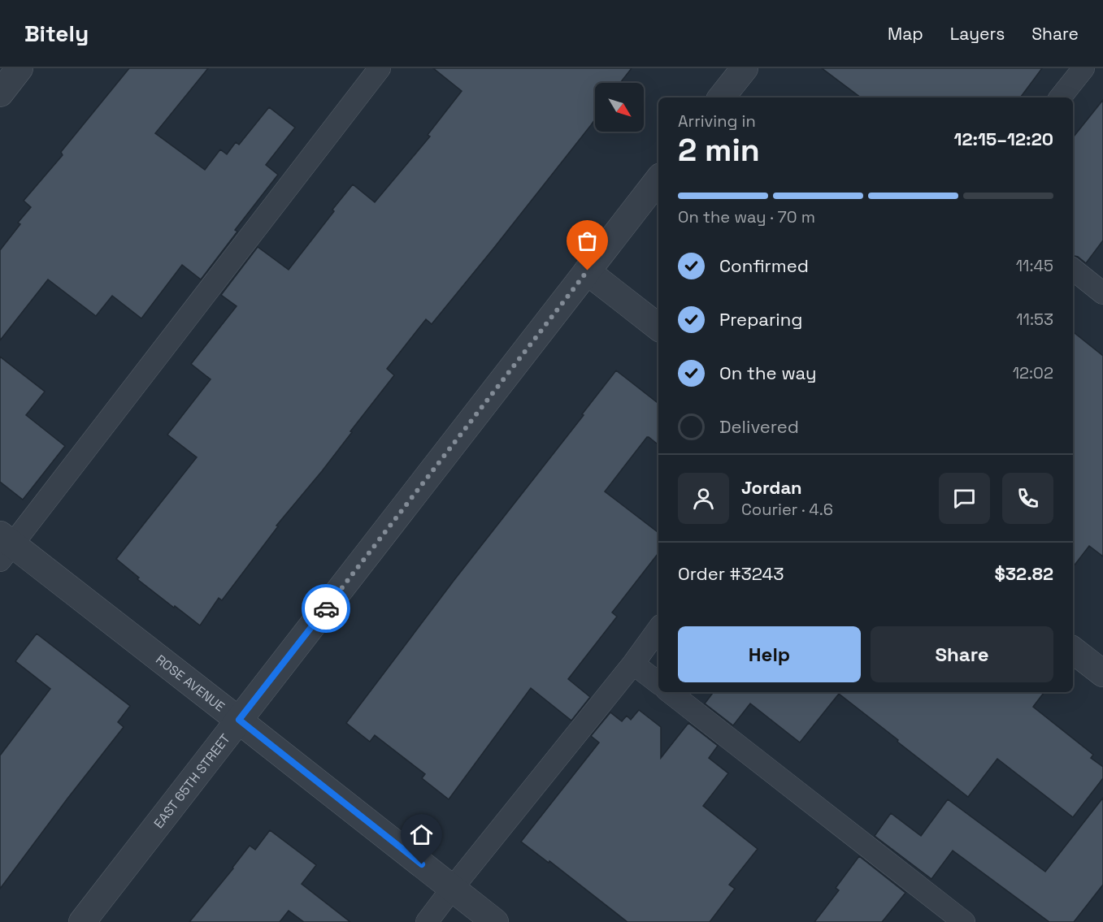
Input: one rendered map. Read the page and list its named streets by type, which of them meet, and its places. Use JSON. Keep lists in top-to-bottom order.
{
  "streets": {
    "street": ["ROSE AVENUE", "EAST 65TH STREET"]
  },
  "crossings": [
    ["ROSE AVENUE", "EAST 65TH STREET"]
  ],
  "north": "bottom right",
  "page": {
    "header": "Bitely",
    "nav": ["Map", "Layers", "Share"],
    "heading": ["2 min", "Arriving in", "12:15–12:20"],
    "panel": [
      "Jordan",
      "Courier · 4.6",
      "Order #3243",
      "$32.82"
    ],
    "bar": "On the way · 70 m",
    "list": [
      ["Confirmed", "11:45"],
      ["Preparing", "11:53"],
      ["On the way", "12:02"],
      "Delivered"
    ],
    "buttons": ["Help", "Share"]
  }
}
